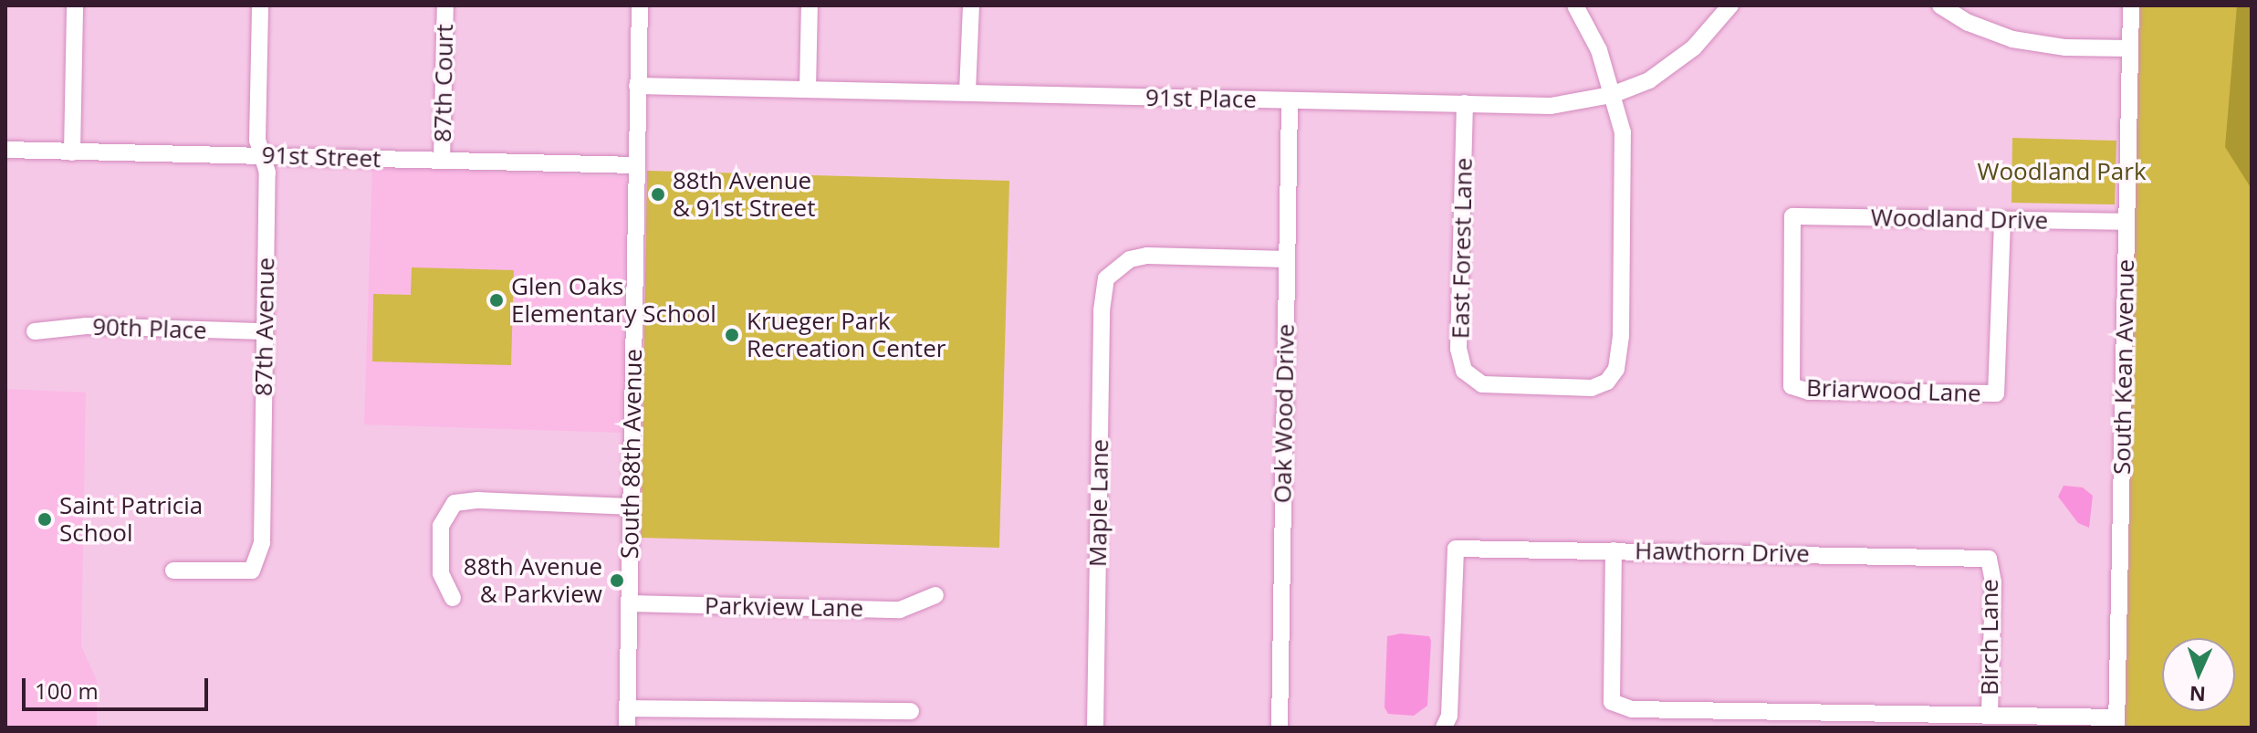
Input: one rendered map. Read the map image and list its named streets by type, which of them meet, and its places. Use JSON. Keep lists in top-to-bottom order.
{
  "streets": {
    "street": [
      "87th Court",
      "91st Place",
      "91st Street",
      "Woodland Drive",
      "East Forest Lane",
      "87th Avenue",
      "90th Place",
      "South Kean Avenue",
      "Briarwood Lane",
      "Oak Wood Drive",
      "South 88th Avenue",
      "Maple Lane",
      "Hawthorn Drive",
      "Parkview Lane",
      "Birch Lane"
    ]
  },
  "crossings": [
    ["87th Court", "91st Street"],
    ["91st Place", "East Forest Lane"],
    ["91st Place", "Oak Wood Drive"],
    ["91st Place", "South 88th Avenue"],
    ["91st Street", "87th Avenue"],
    ["91st Street", "South 88th Avenue"],
    ["Woodland Drive", "South Kean Avenue"],
    ["Woodland Drive", "Briarwood Lane"],
    ["87th Avenue", "90th Place"],
    ["Oak Wood Drive", "Maple Lane"],
    ["South 88th Avenue", "Parkview Lane"],
    ["Hawthorn Drive", "Birch Lane"]
  ],
  "parks": ["Woodland Park"],
  "places": [
    "88th Avenue & 91st Street",
    "Glen Oaks Elementary School",
    "Krueger Park Recreation Center",
    "Saint Patricia School",
    "88th Avenue & Parkview"
  ],
  "scale_bar": "100 m",
  "north": "bottom"
}
